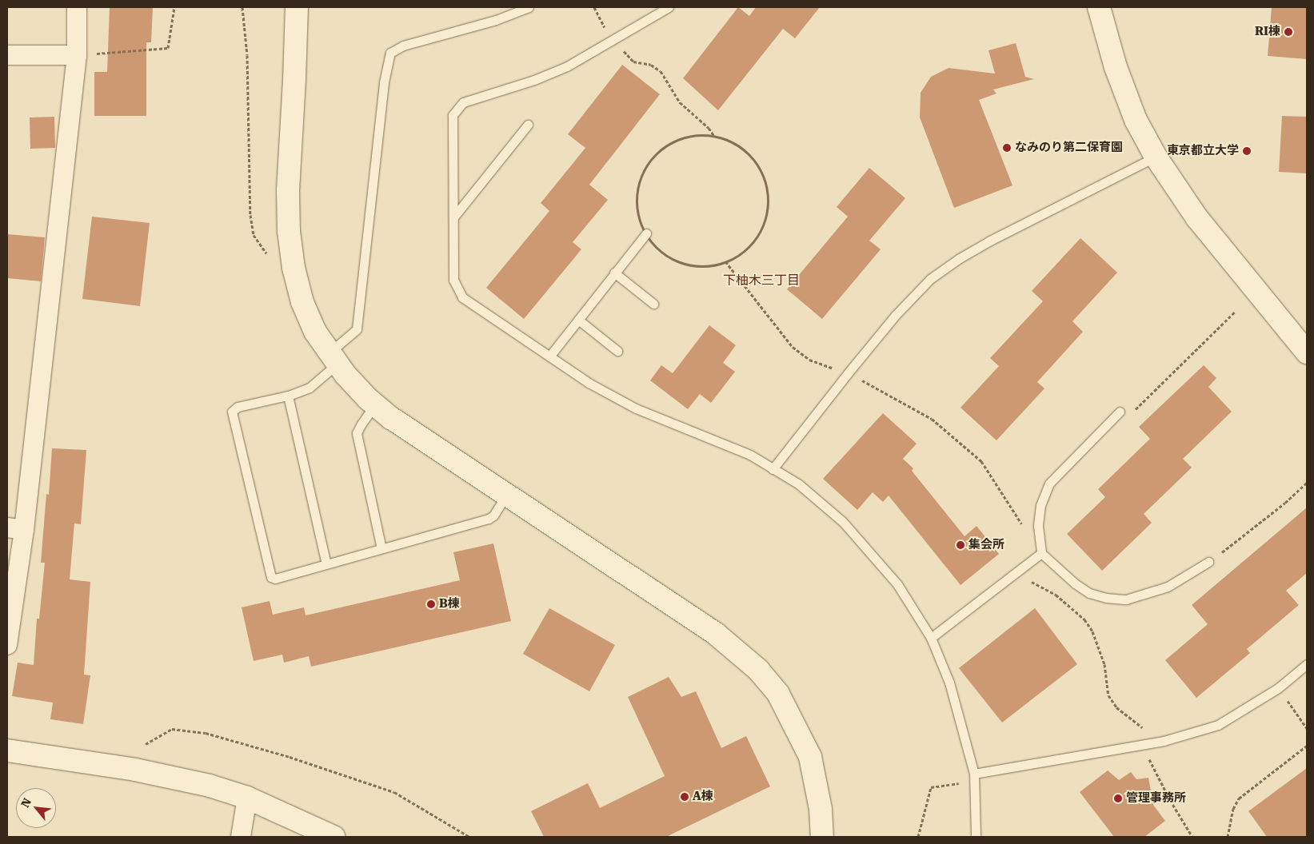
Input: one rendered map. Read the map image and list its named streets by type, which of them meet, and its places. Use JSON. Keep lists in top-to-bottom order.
{
  "districts": ["下柚木三丁目"],
  "places": [
    "RI棟",
    "なみのり第二保育園",
    "東京都立大学",
    "集会所",
    "B棟",
    "A棟",
    "管理事務所"
  ],
  "north": "top left"
}
